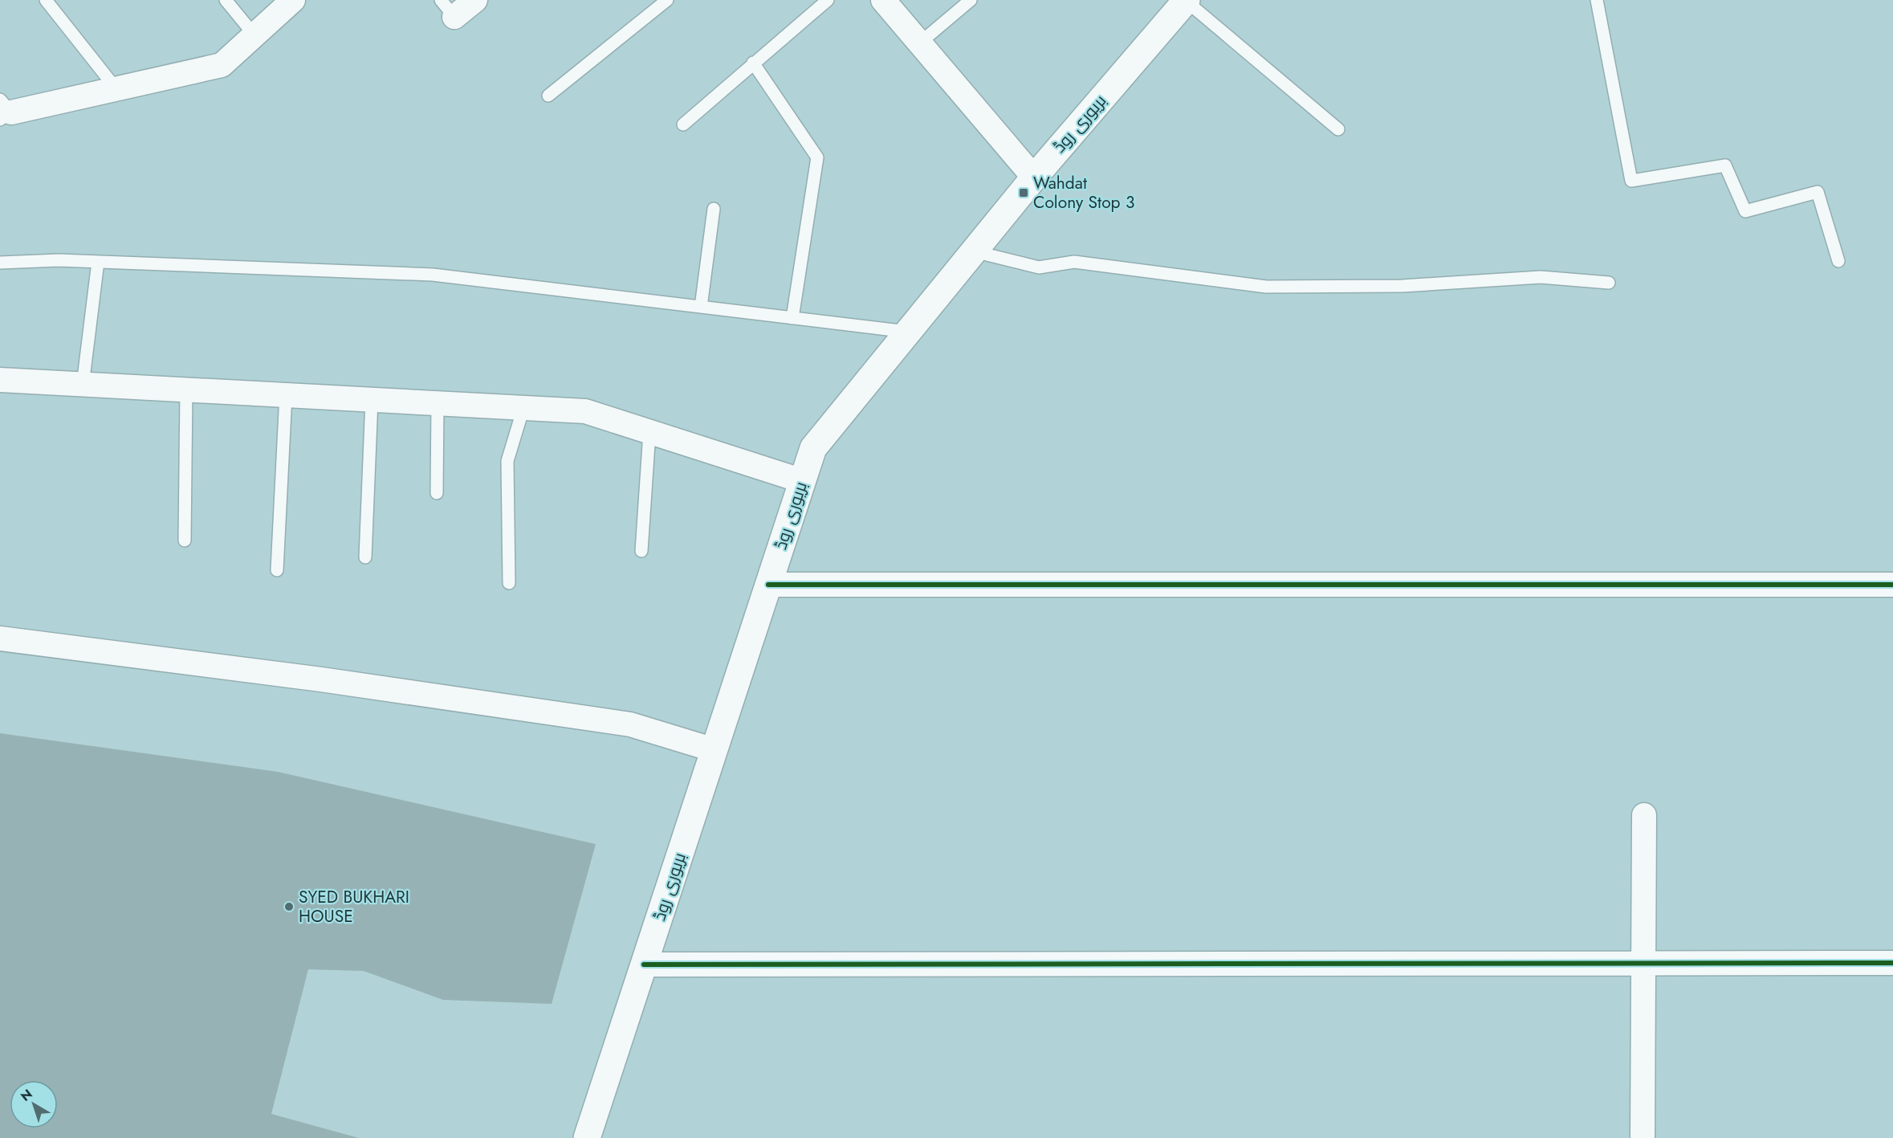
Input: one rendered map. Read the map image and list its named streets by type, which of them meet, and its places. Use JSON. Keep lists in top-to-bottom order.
{
  "streets": {
    "main road": ["بریوری روڈ"]
  },
  "places": {
    "transit": ["Wahdat Colony Stop 3"],
    "other": ["SYED BUKHARI HOUSE"]
  },
  "north": "top left"
}
